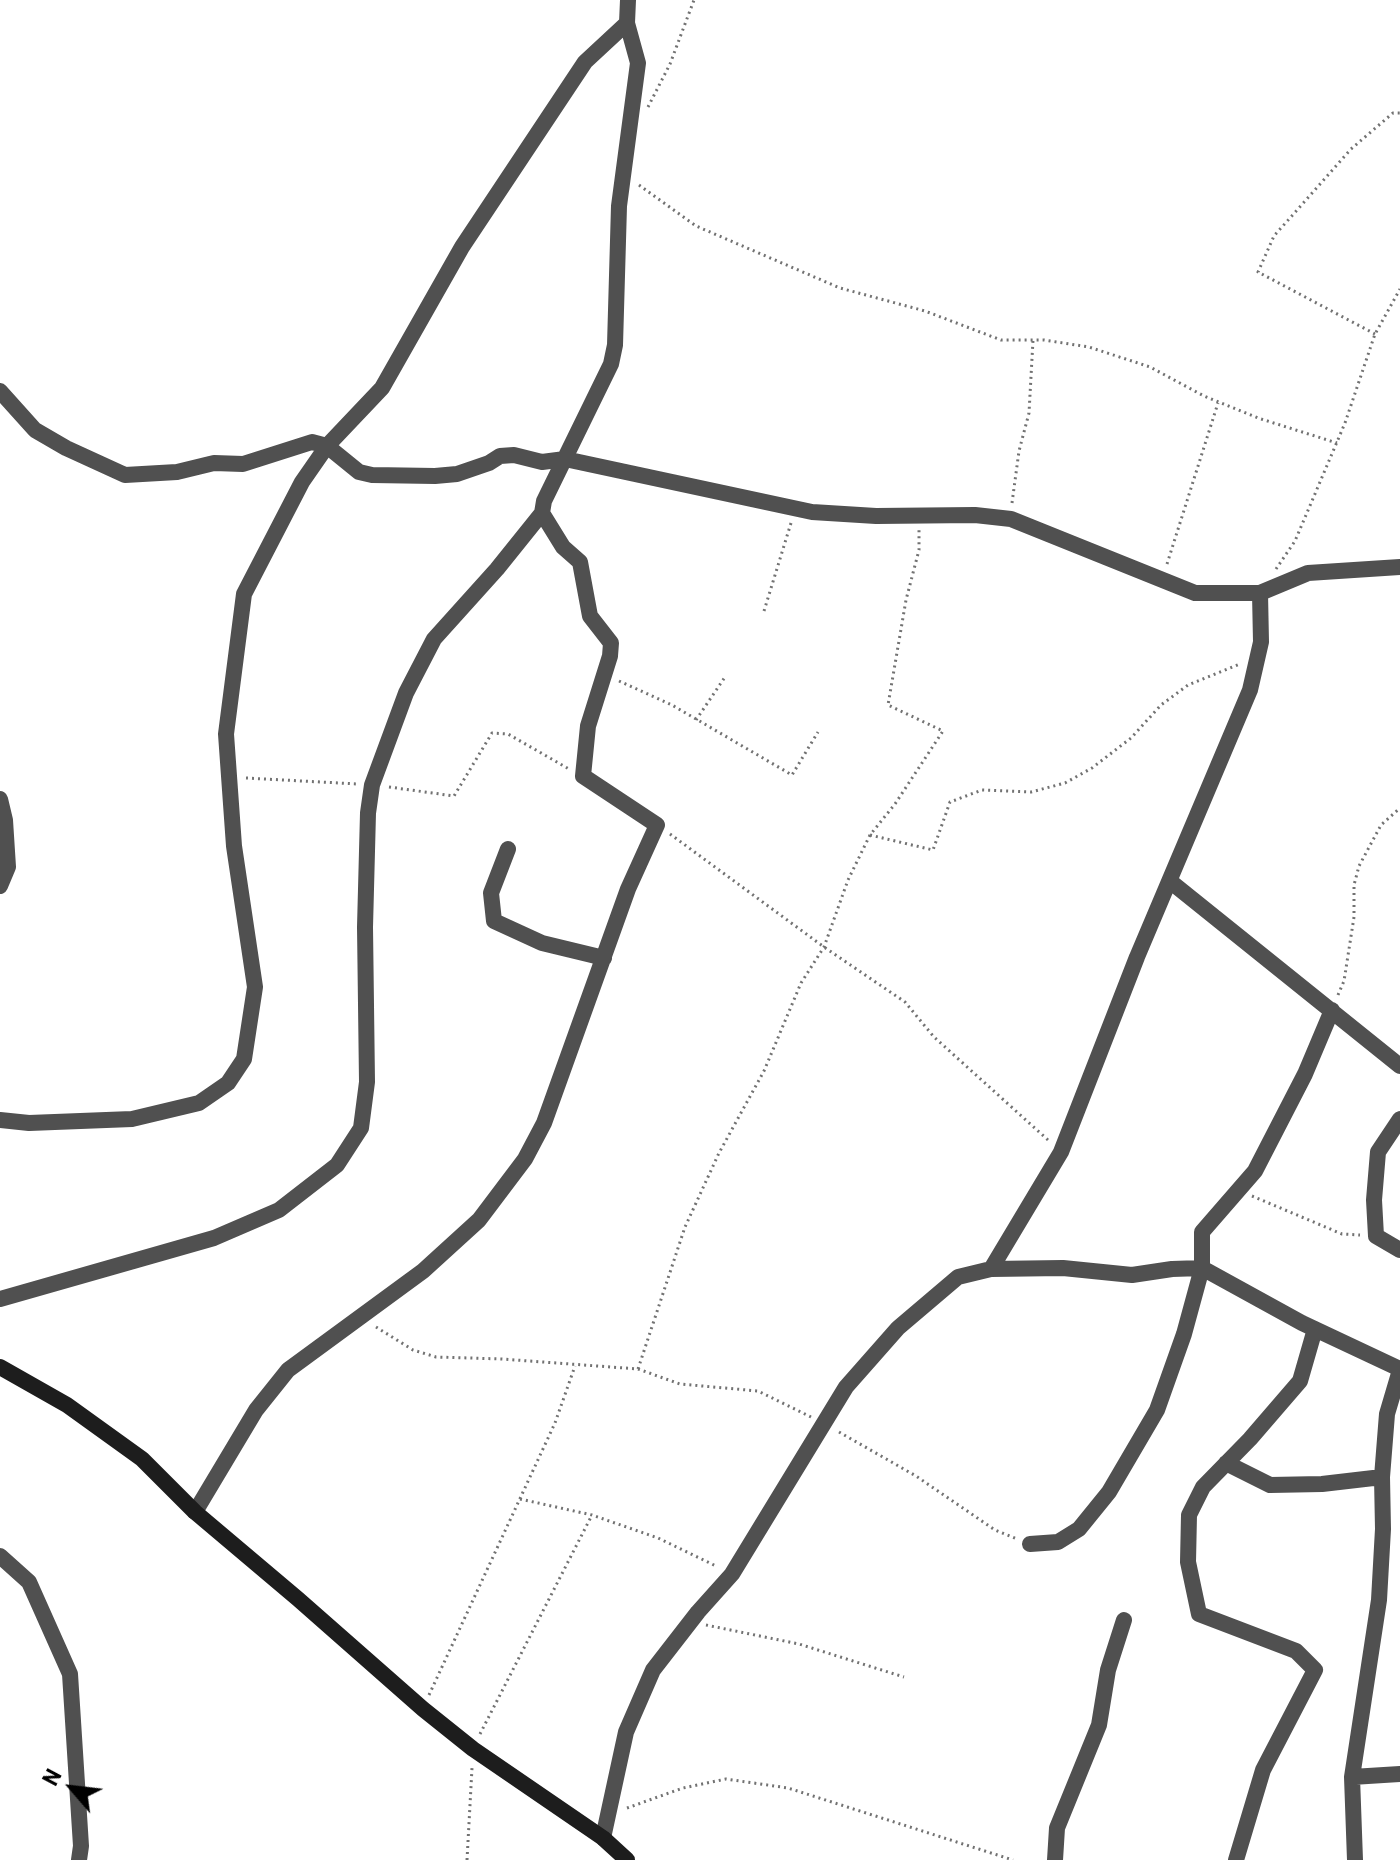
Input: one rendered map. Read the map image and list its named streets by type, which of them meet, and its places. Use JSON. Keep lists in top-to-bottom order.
{
  "north": "top left"
}
